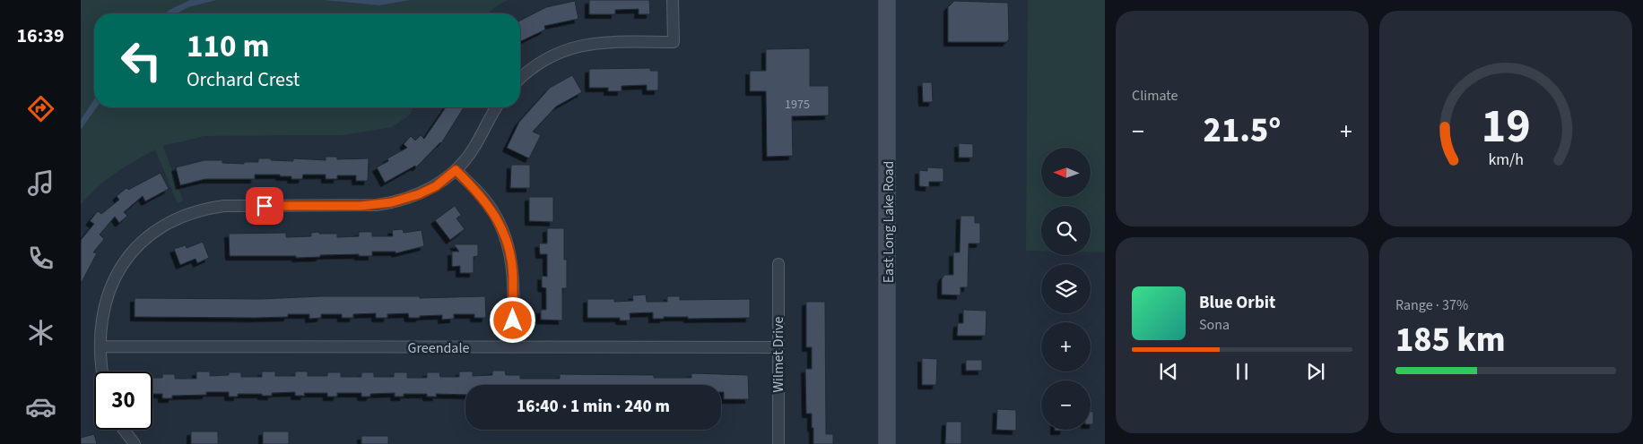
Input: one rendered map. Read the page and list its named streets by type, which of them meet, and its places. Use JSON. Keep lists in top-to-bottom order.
{
  "streets": {
    "main road": ["East Long Lake Road"],
    "street": ["Greendale", "Wilmet Drive"]
  },
  "crossings": [
    ["Greendale", "Wilmet Drive"]
  ],
  "house_numbers": ["1975"],
  "north": "left",
  "page": {
    "tabs": "16:39",
    "tile": [
      "Climate",
      ["Range · 37%", "185 km"]
    ],
    "turn": ["110 m", "Orchard Crest"],
    "heat": ["−", "21.5°", "+"],
    "map_buttons": ["+", "−"],
    "song": ["Blue Orbit", "Sona"],
    "limit": "30",
    "trip": "16:40 · 1 min · 240 m",
    "gauge": ["19", "km/h"]
  }
}
